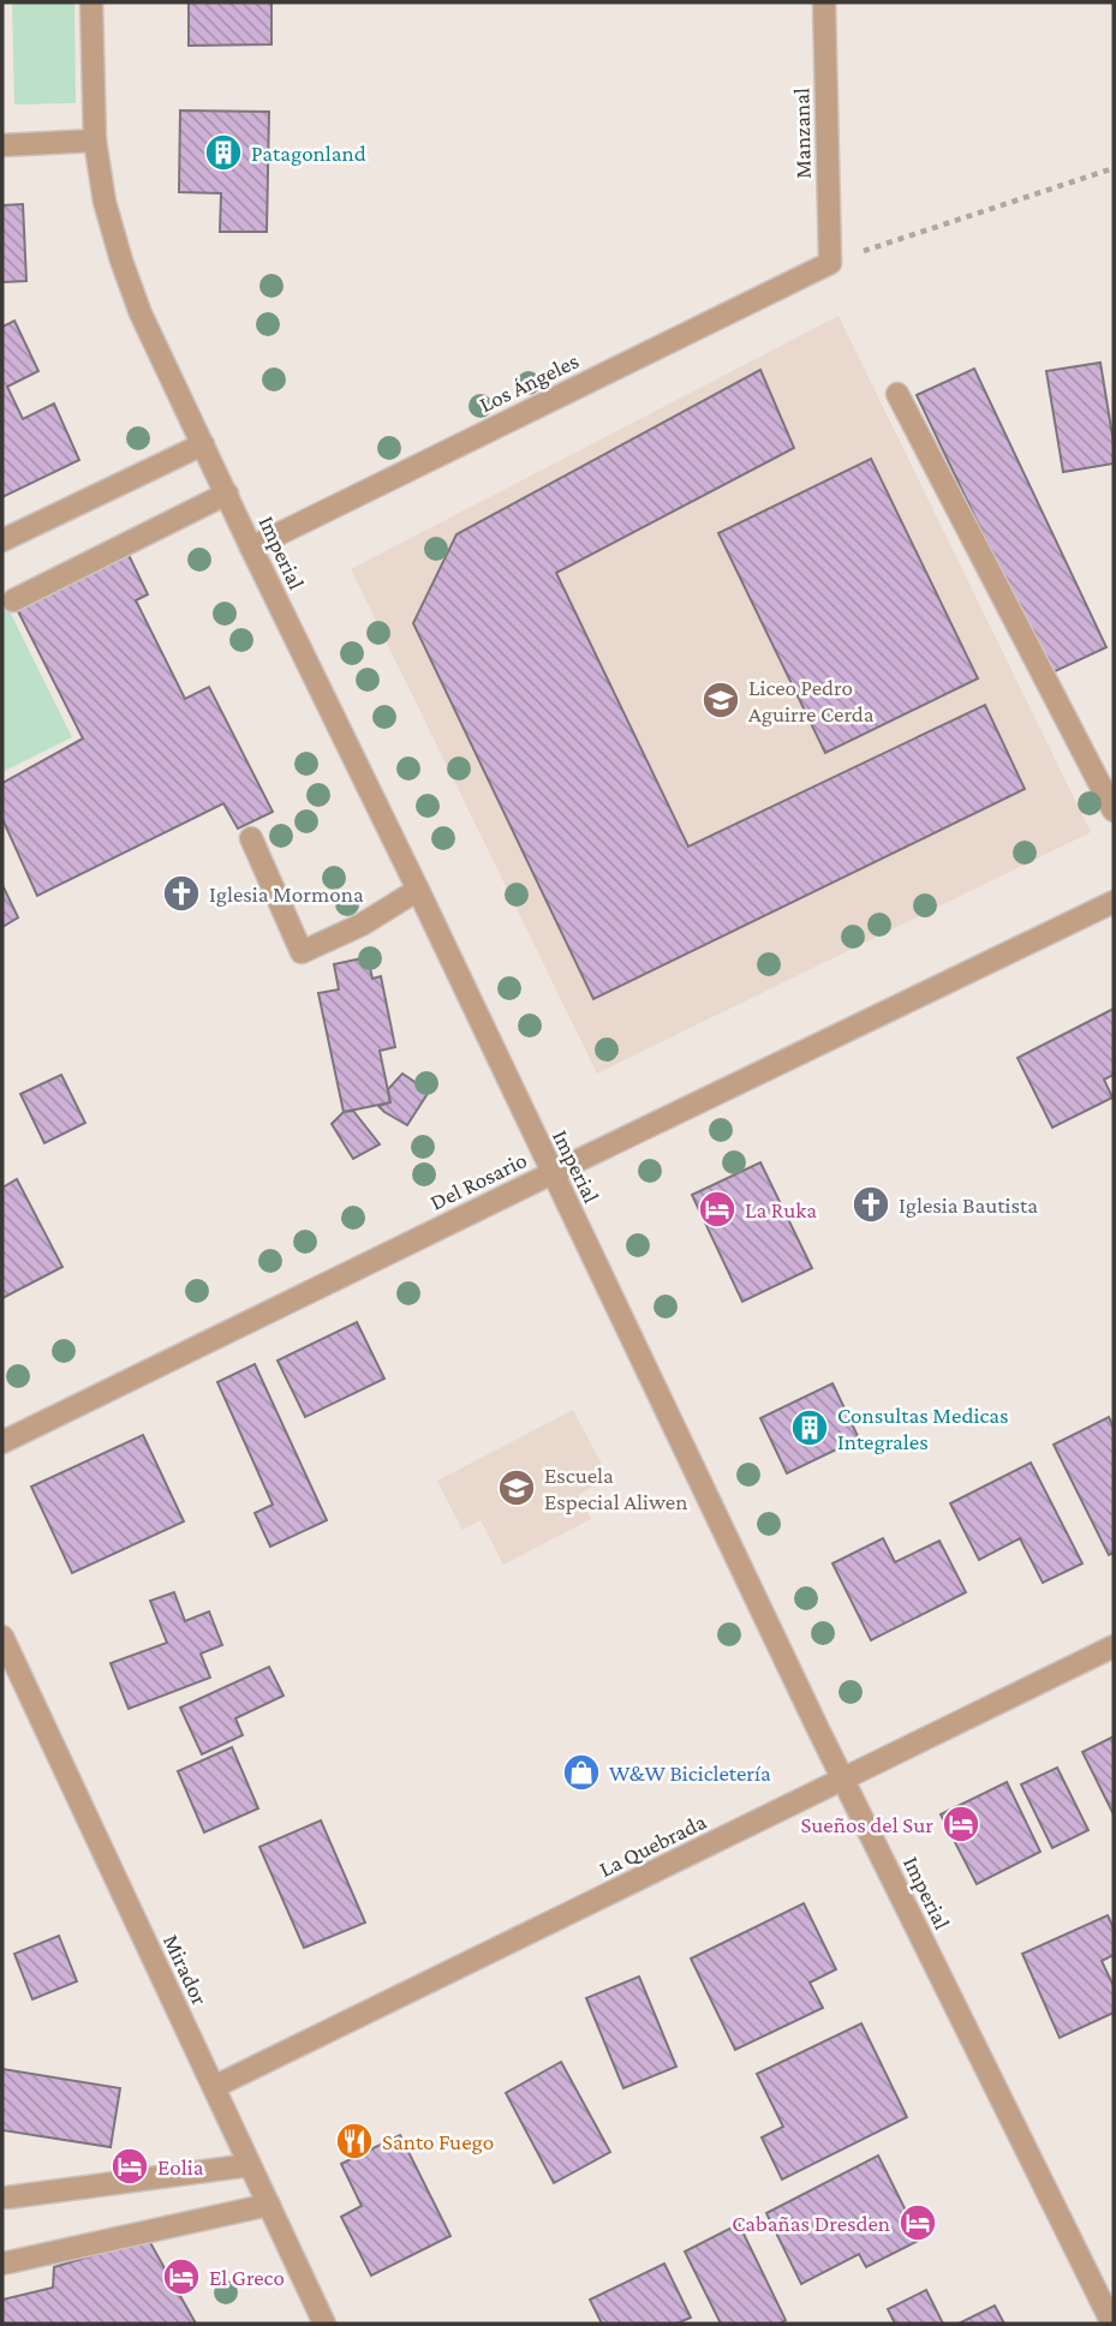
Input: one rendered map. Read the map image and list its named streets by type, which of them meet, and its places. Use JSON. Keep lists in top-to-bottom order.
{
  "streets": {
    "street": [
      "Manzanal",
      "Los Ángeles",
      "Imperial",
      "Del Rosario",
      "La Quebrada",
      "Mirador"
    ]
  },
  "crossings": [
    ["Manzanal", "Los Ángeles"],
    ["Los Ángeles", "Imperial"],
    ["Imperial", "Del Rosario"],
    ["Imperial", "La Quebrada"],
    ["La Quebrada", "Mirador"]
  ],
  "places": {
    "building": ["Patagonland", "Consultas Medicas Integrales"],
    "school or university": ["Liceo Pedro Aguirre Cerda", "Escuela Especial Aliwen"],
    "church": ["Iglesia Mormona", "Iglesia Bautista"],
    "hotel": [
      "La Ruka",
      "Sueños del Sur",
      "Eolia",
      "Cabañas Dresden",
      "El Greco"
    ],
    "shop": ["W&W Bicicletería"],
    "restaurant": ["Santo Fuego"]
  }
}
